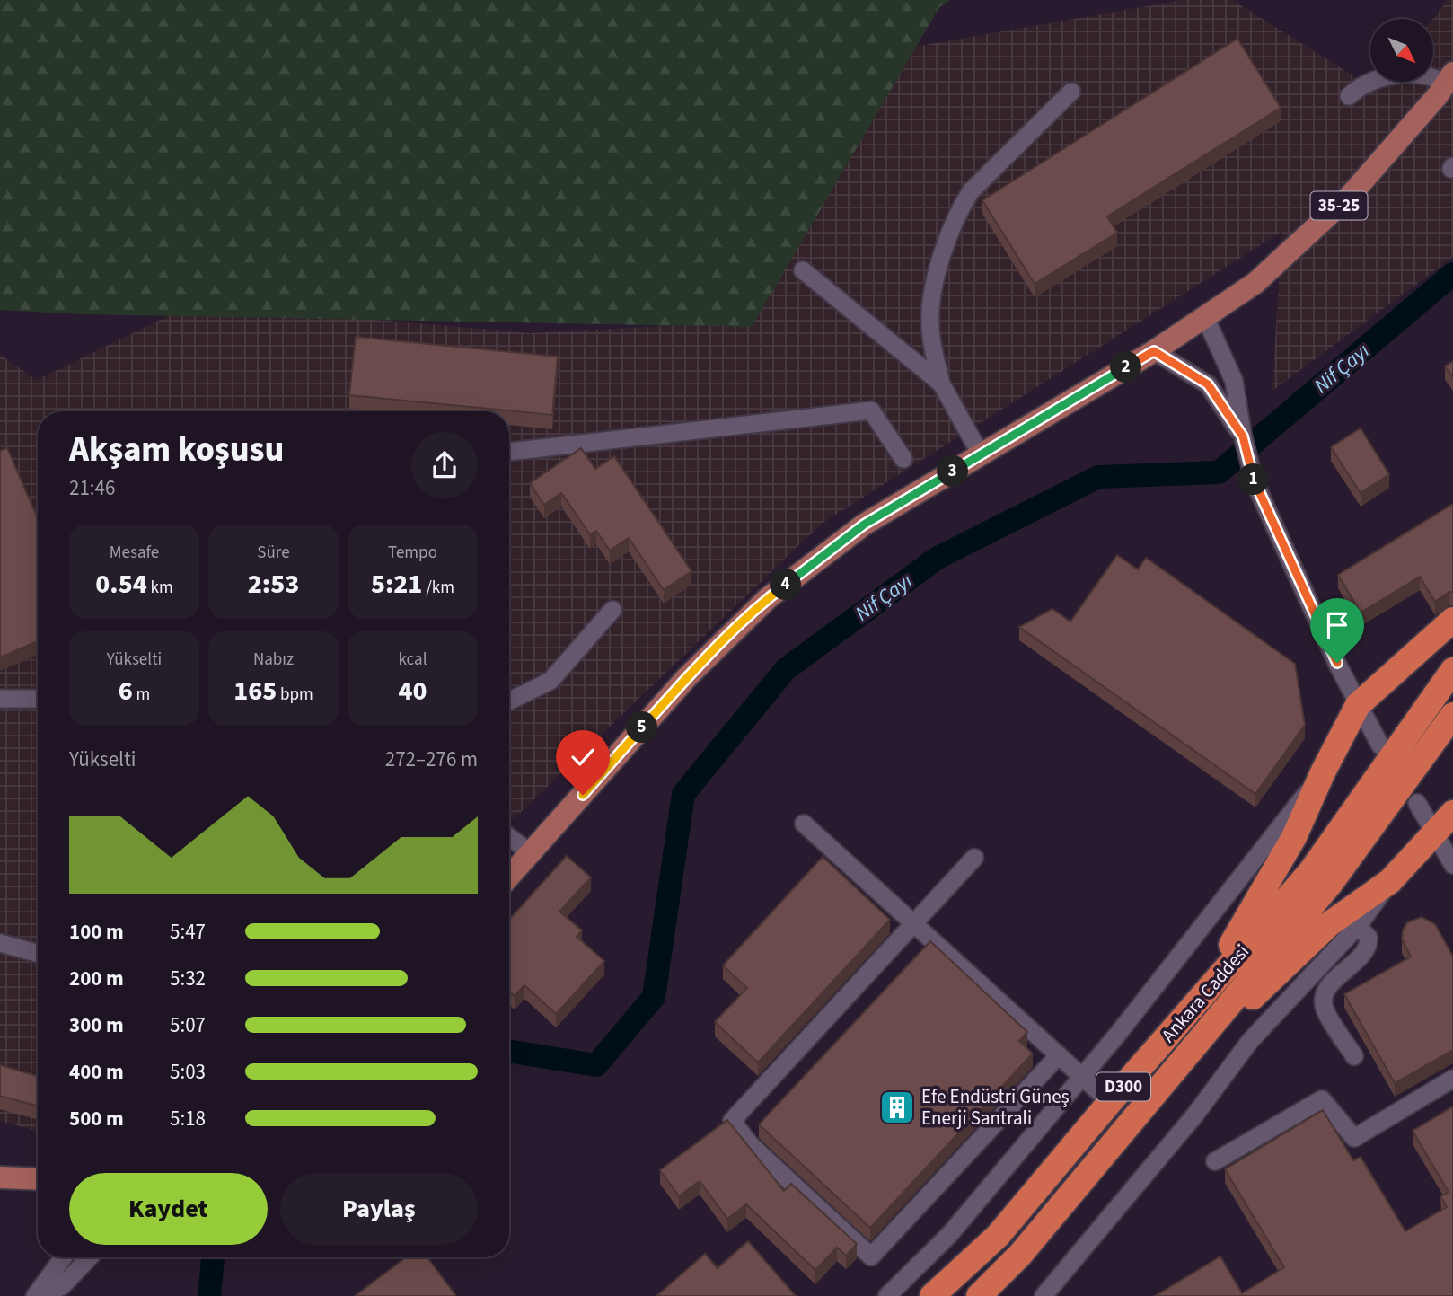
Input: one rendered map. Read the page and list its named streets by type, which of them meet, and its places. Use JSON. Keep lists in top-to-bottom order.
{
  "streets": {
    "highway": ["Ankara Caddesi", "D300"],
    "main road": ["35-25"]
  },
  "water": ["Nif Çayı"],
  "places": {
    "building": ["Efe Endüstri Güneş Enerji Santrali"]
  },
  "north": "bottom right",
  "page": {
    "pins": [
      "2",
      "3",
      "1",
      "4",
      "5"
    ],
    "heading": ["Akşam koşusu", "21:46"],
    "stats": [
      ["Mesafe", "0.54 km"],
      ["Süre", "2:53"],
      ["Tempo", "5:21 /km"],
      ["Yükselti", "6 m"],
      ["Nabız", "165 bpm"],
      ["kcal", "40"]
    ],
    "chart": ["Yükselti", "272–276 m"],
    "list": [
      {
        "name": "100 m",
        "note": "5:47"
      },
      {
        "name": "200 m",
        "note": "5:32"
      },
      {
        "name": "300 m",
        "note": "5:07"
      },
      {
        "name": "400 m",
        "note": "5:03"
      },
      {
        "name": "500 m",
        "note": "5:18"
      }
    ],
    "buttons": ["Kaydet", "Paylaş"]
  }
}
